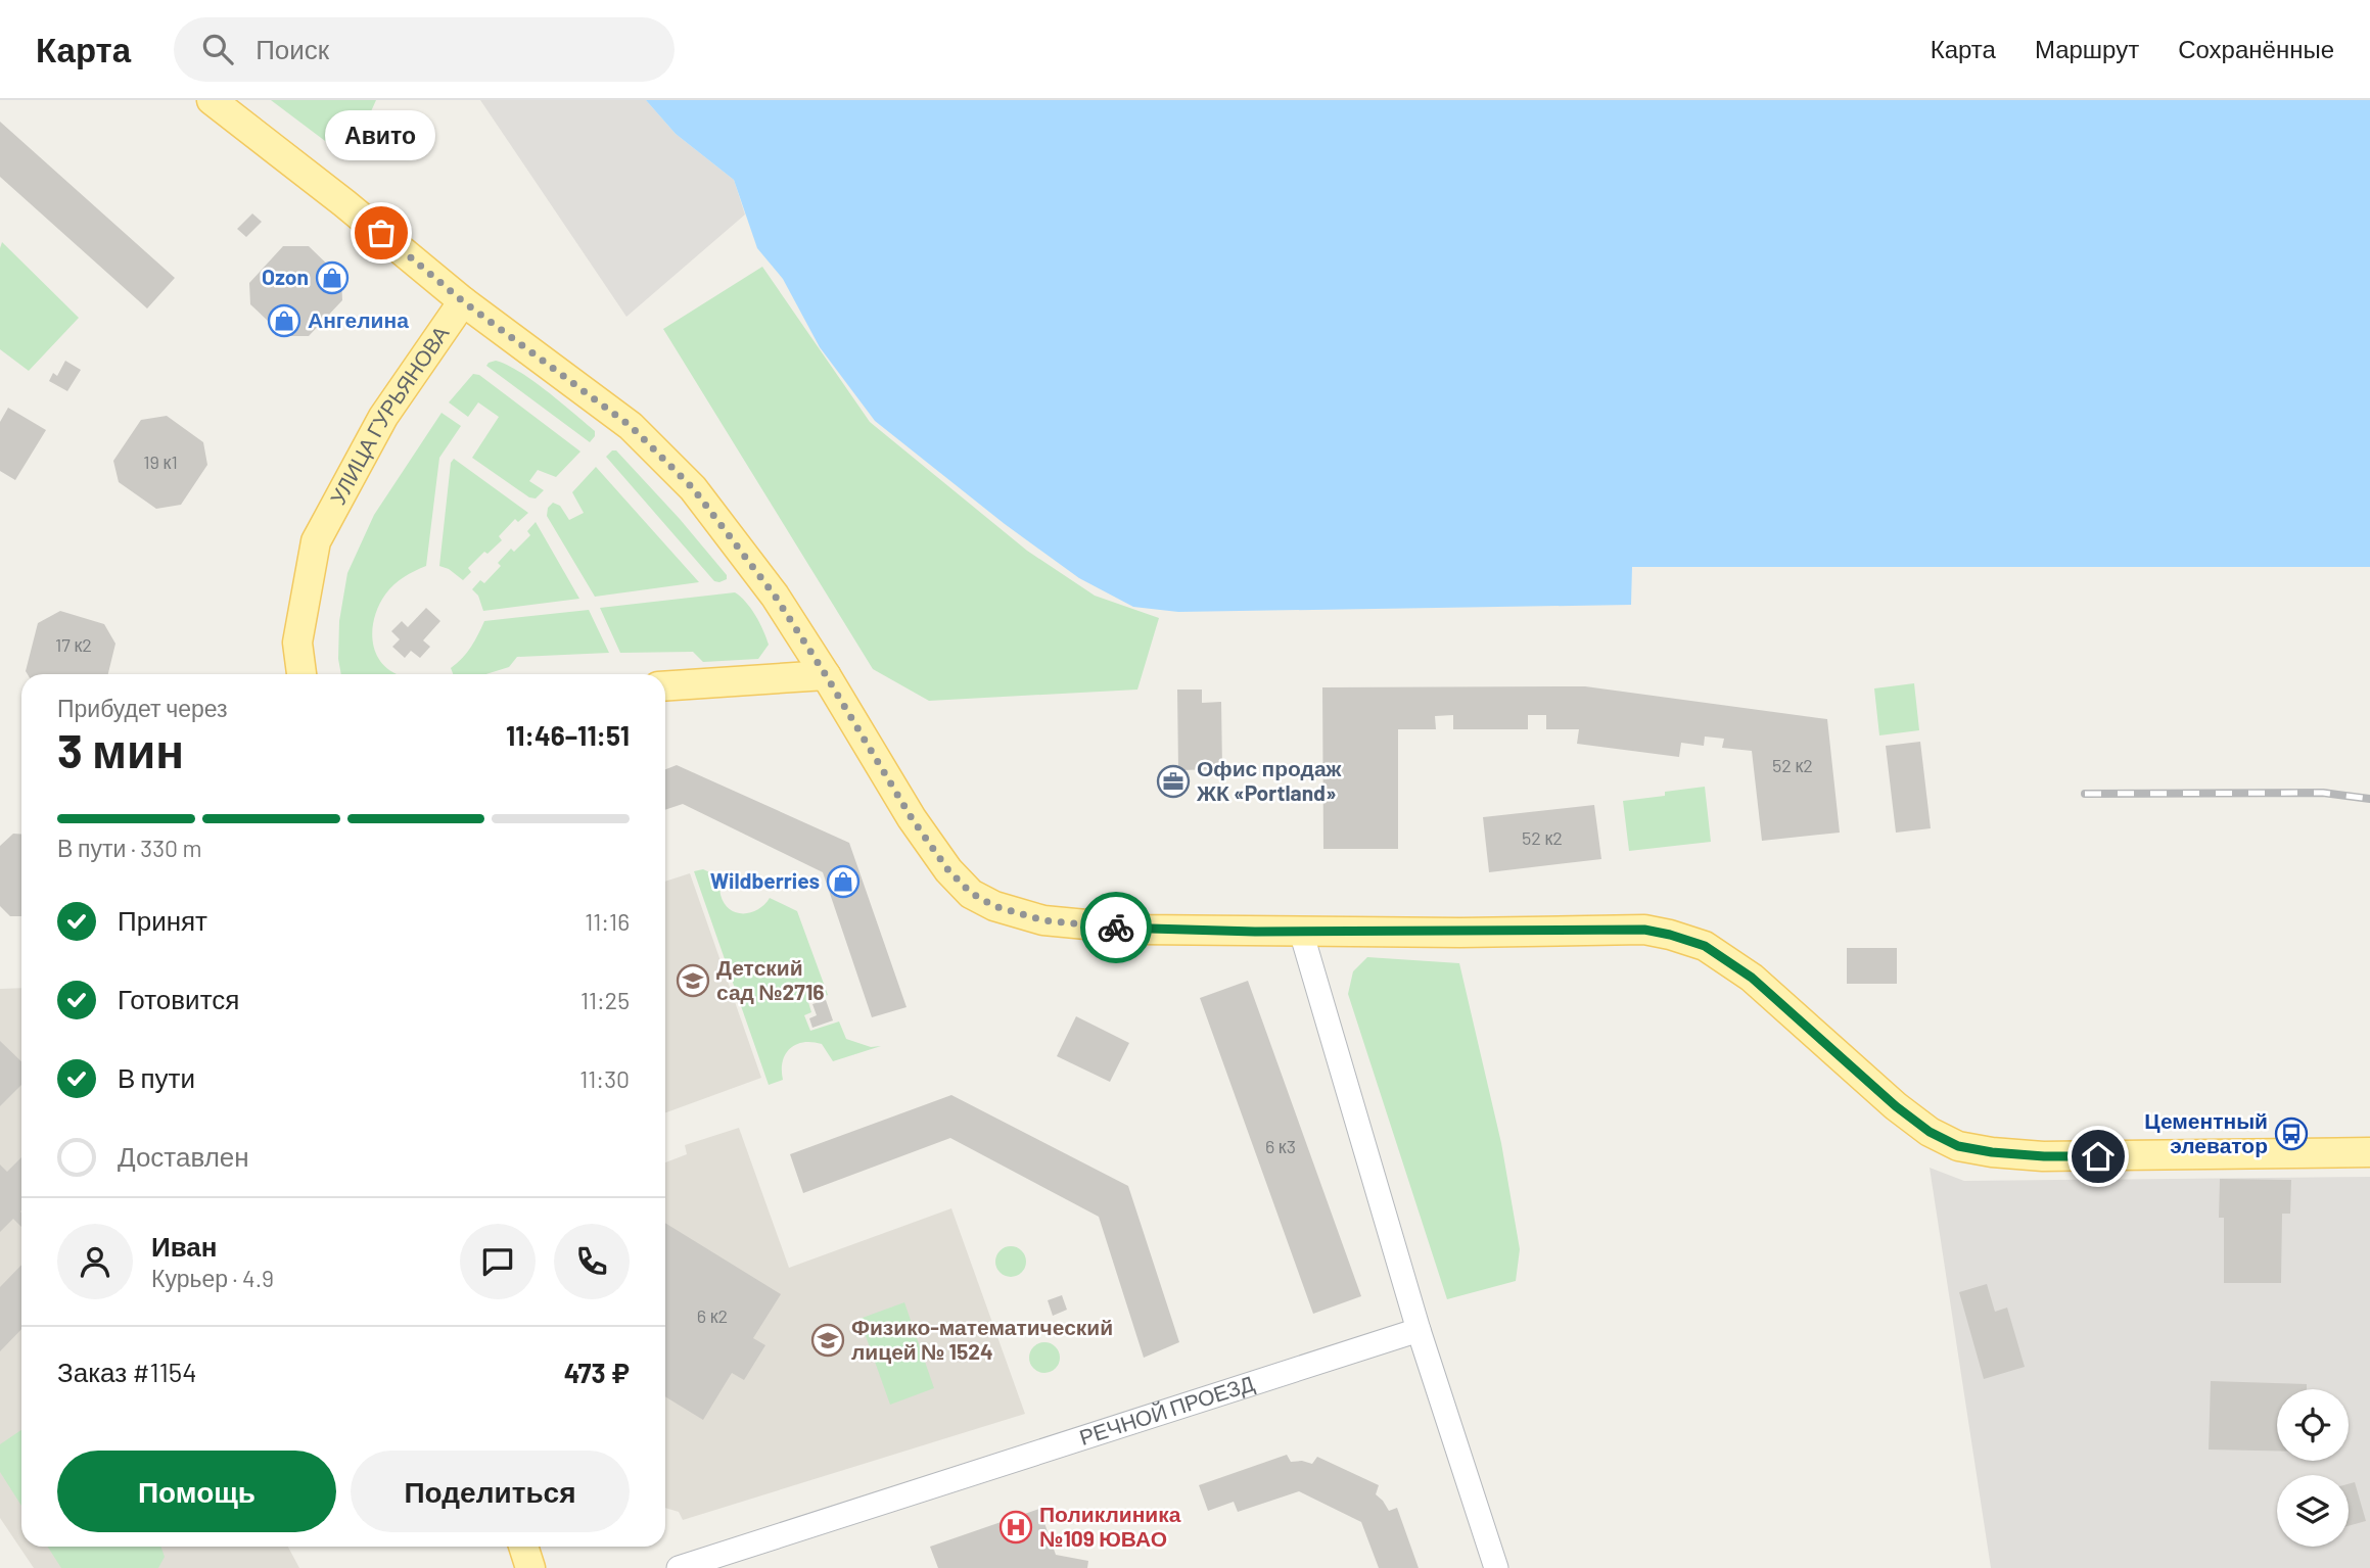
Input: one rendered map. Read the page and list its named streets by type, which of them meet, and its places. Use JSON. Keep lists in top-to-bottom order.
{
  "streets": {
    "main road": ["УЛИЦА ГУРЬЯНОВА"],
    "street": ["РЕЧНОЙ ПРОЕЗД"]
  },
  "places": {
    "other": ["Авито"],
    "shop": ["Ozon", "Ангелина", "Wildberries"],
    "office": ["Офис продаж ЖК «Portland»"],
    "school or university": ["Детский сад №2716", "Физико-математический лицей № 1524"],
    "bus stop": ["Цементный элеватор"],
    "hospital": ["Поликлиника №109 ЮВАО"]
  },
  "house_numbers": [
    "19 к1",
    "17 к2",
    "52 к2",
    "52 к2",
    "6 к3",
    "6 к2"
  ],
  "page": {
    "header": "Карта",
    "search": "Поиск",
    "nav": ["Карта", "Маршрут", "Сохранённые"],
    "bubble": "Авито",
    "heading": ["3 мин", "Прибудет через", "11:46–11:51"],
    "panel": [
      "Иван",
      "Курьер · 4.9",
      "Заказ #1154",
      "473 ₽"
    ],
    "bar": "В пути · 330 m",
    "list": [
      ["Принят", "11:16"],
      ["Готовится", "11:25"],
      ["В пути", "11:30"],
      "Доставлен"
    ],
    "buttons": ["Помощь", "Поделиться"]
  }
}
